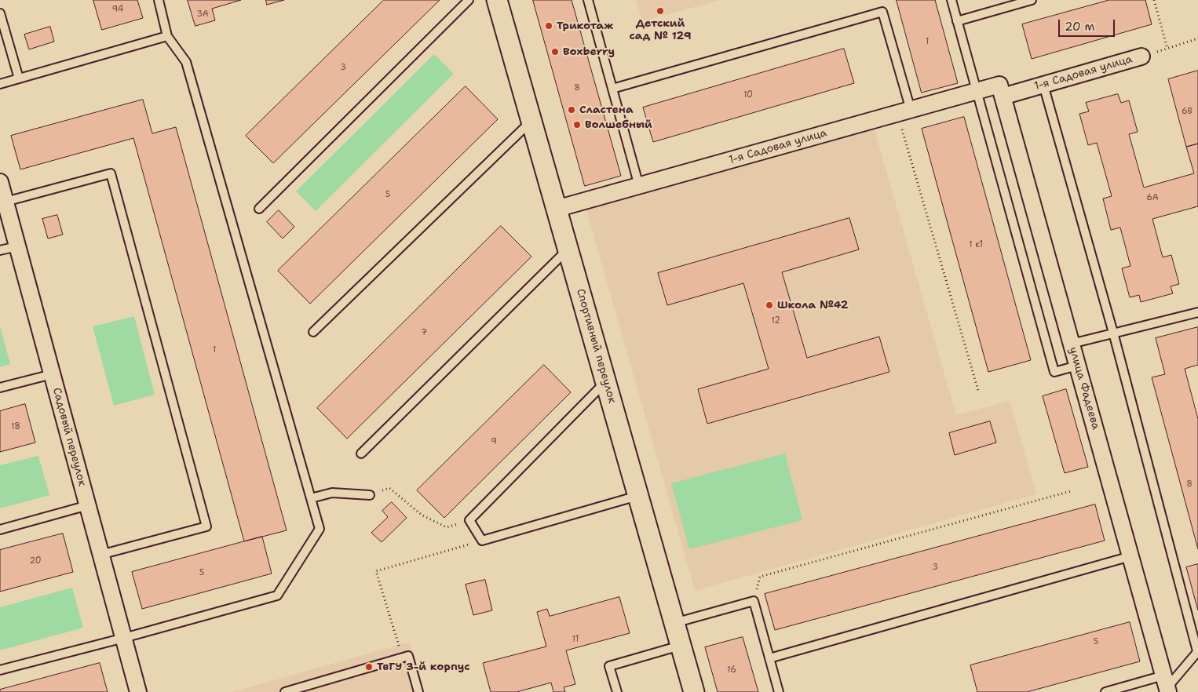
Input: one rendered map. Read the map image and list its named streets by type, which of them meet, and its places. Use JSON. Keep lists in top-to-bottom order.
{
  "streets": {
    "street": [
      "1-я Садовая улица",
      "Спортивный переулок",
      "улица Фадеева",
      "Садовый переулок"
    ]
  },
  "crossings": [
    ["1-я Садовая улица", "Спортивный переулок"],
    ["1-я Садовая улица", "улица Фадеева"]
  ],
  "places": [
    "Детский сад № 129",
    "Трикотаж",
    "Boxberry",
    "Сластена",
    "Волшебный",
    "Школа №42",
    "ТвГУ 3-й корпус"
  ],
  "house_numbers": [
    "94",
    "3А",
    "1",
    "3",
    "8",
    "10",
    "6В",
    "5",
    "6А",
    "1 к1",
    "12",
    "7",
    "1",
    "18",
    "9",
    "8",
    "20",
    "3",
    "5",
    "11",
    "5",
    "16"
  ],
  "scale_bar": "20 m"
}
